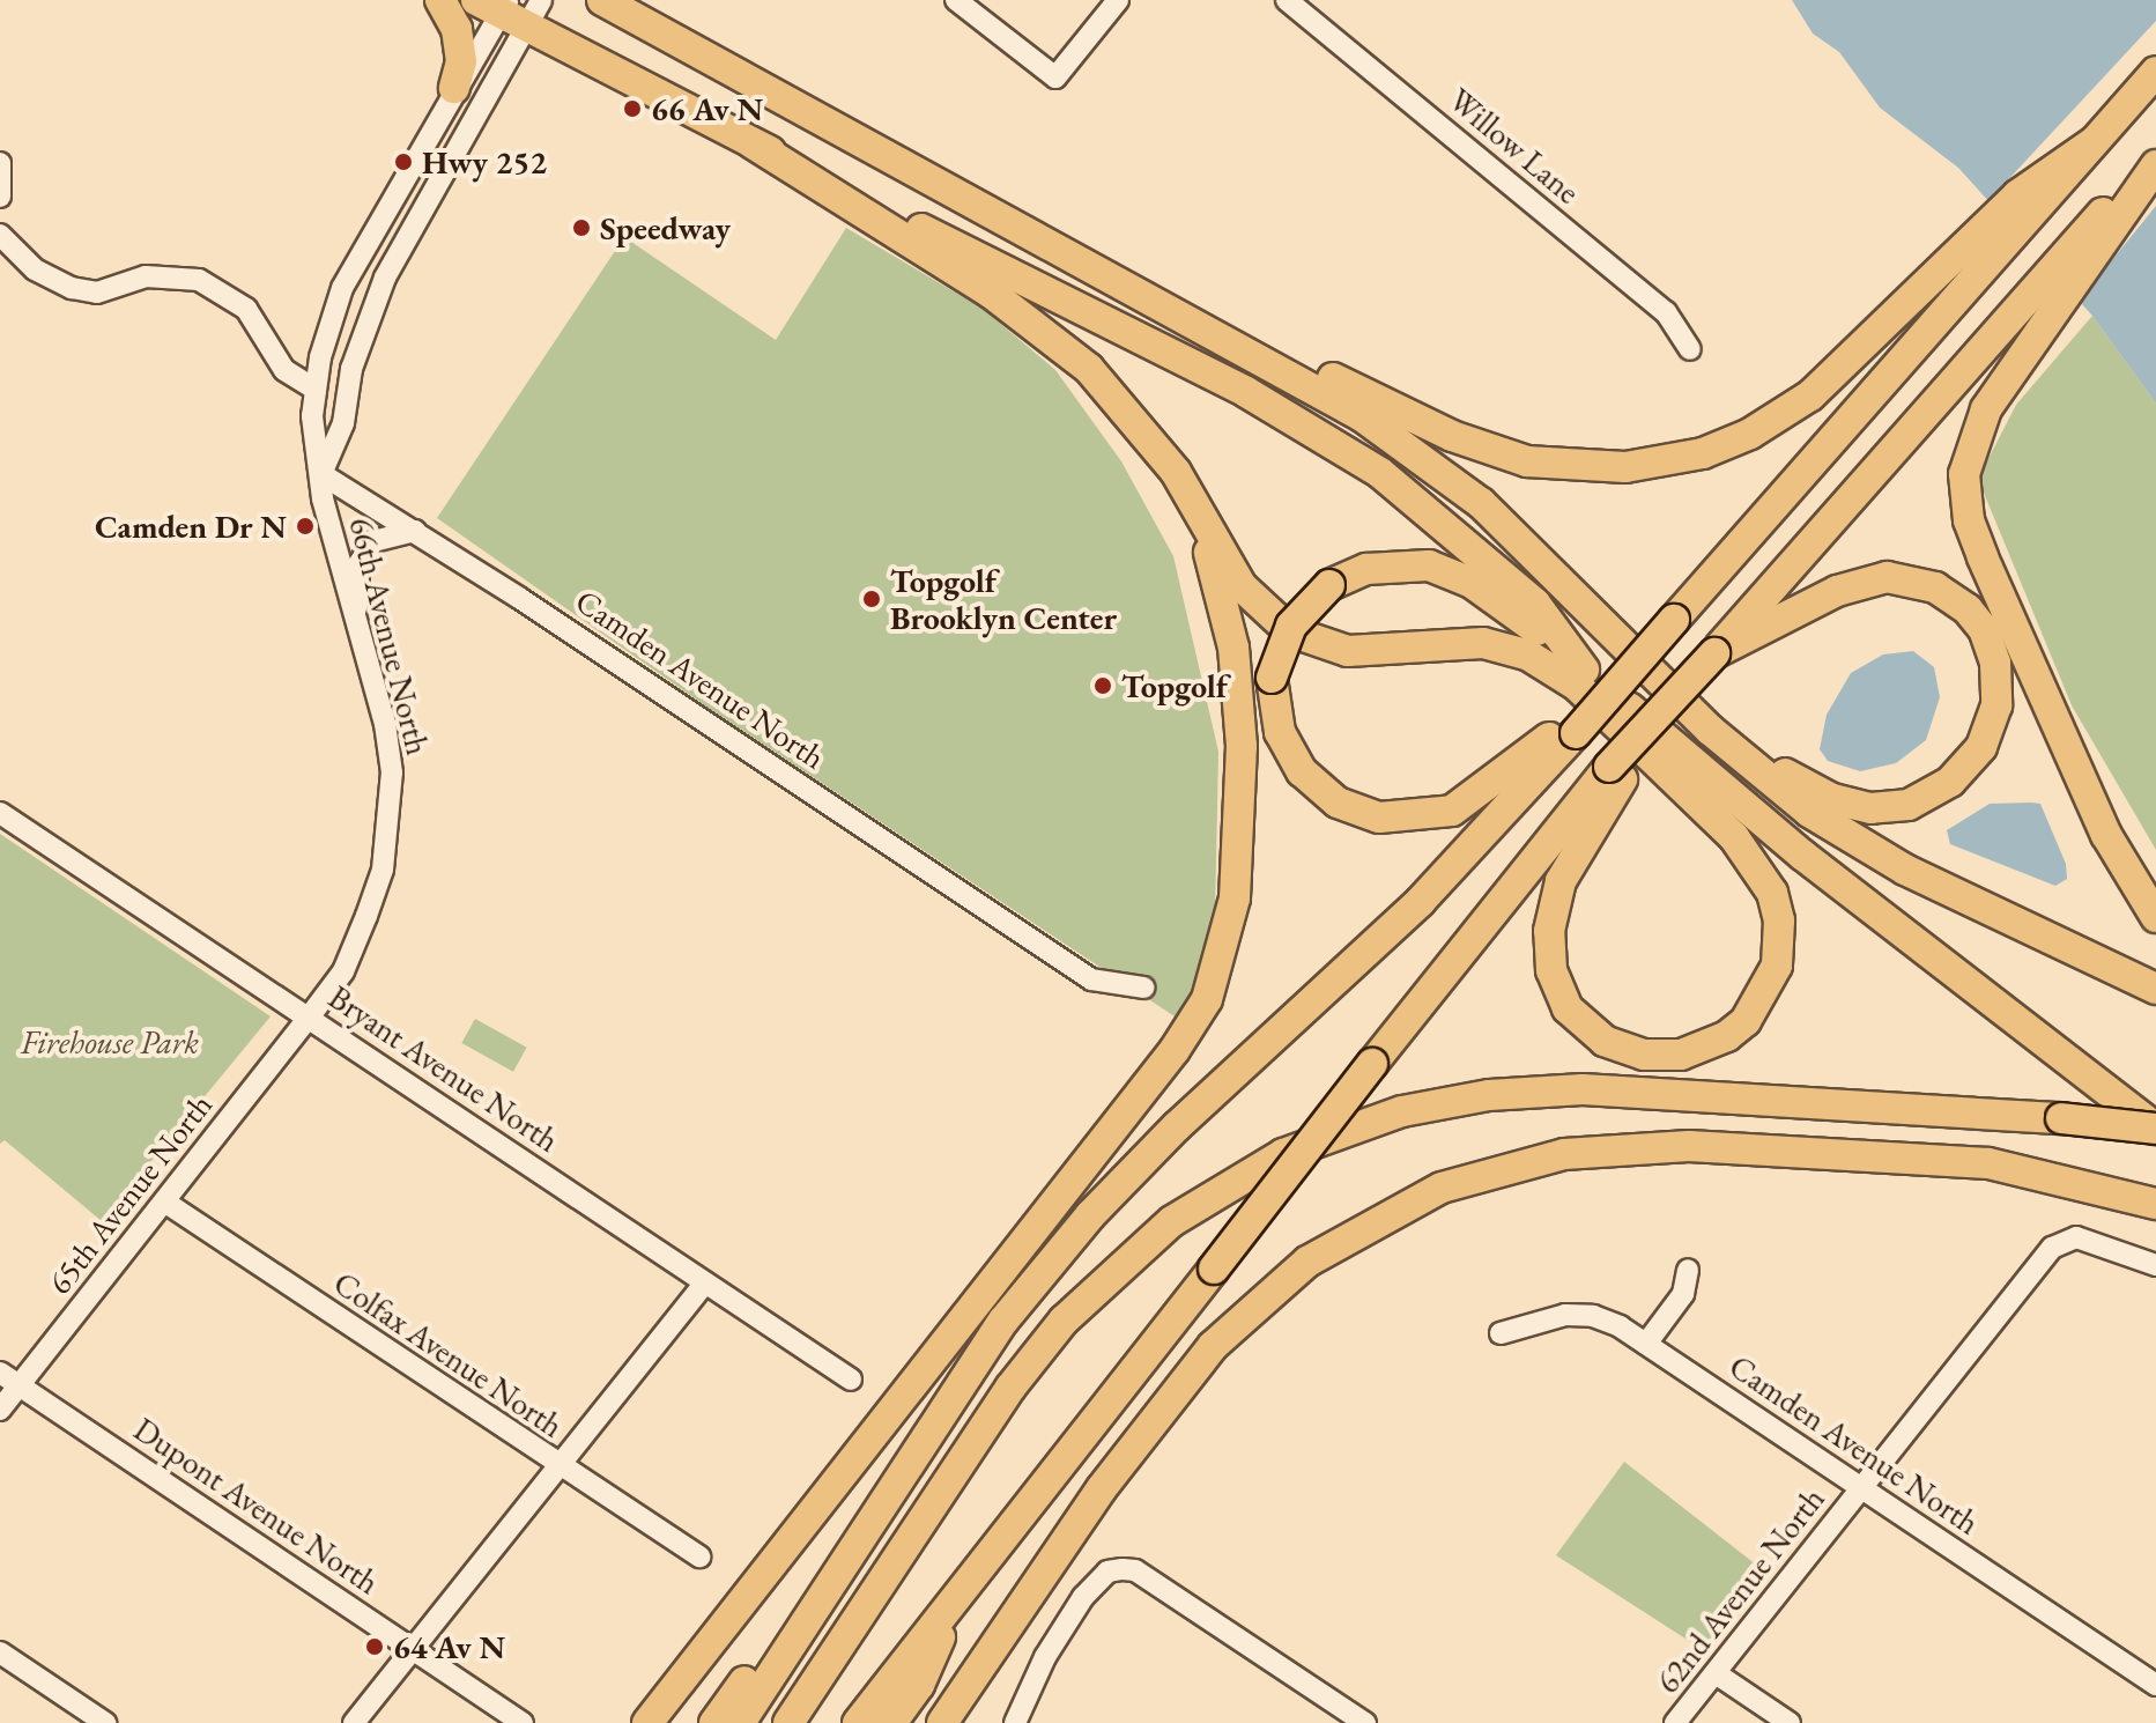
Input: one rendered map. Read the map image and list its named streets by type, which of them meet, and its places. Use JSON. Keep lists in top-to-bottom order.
{
  "streets": {
    "street": [
      "Willow Lane",
      "66th Avenue North",
      "Camden Avenue North",
      "Bryant Avenue North",
      "65th Avenue North",
      "Colfax Avenue North",
      "Dupont Avenue North",
      "62nd Avenue North"
    ]
  },
  "crossings": [
    ["66th Avenue North", "Camden Avenue North"],
    ["66th Avenue North", "Bryant Avenue North"],
    ["66th Avenue North", "65th Avenue North"],
    ["Camden Avenue North", "62nd Avenue North"],
    ["Bryant Avenue North", "65th Avenue North"],
    ["65th Avenue North", "Colfax Avenue North"],
    ["65th Avenue North", "Dupont Avenue North"]
  ],
  "parks": ["Firehouse Park"],
  "places": [
    "66 Av N",
    "Hwy 252",
    "Speedway",
    "Camden Dr N",
    "Topgolf Brooklyn Center",
    "Topgolf",
    "64 Av N"
  ]
}
